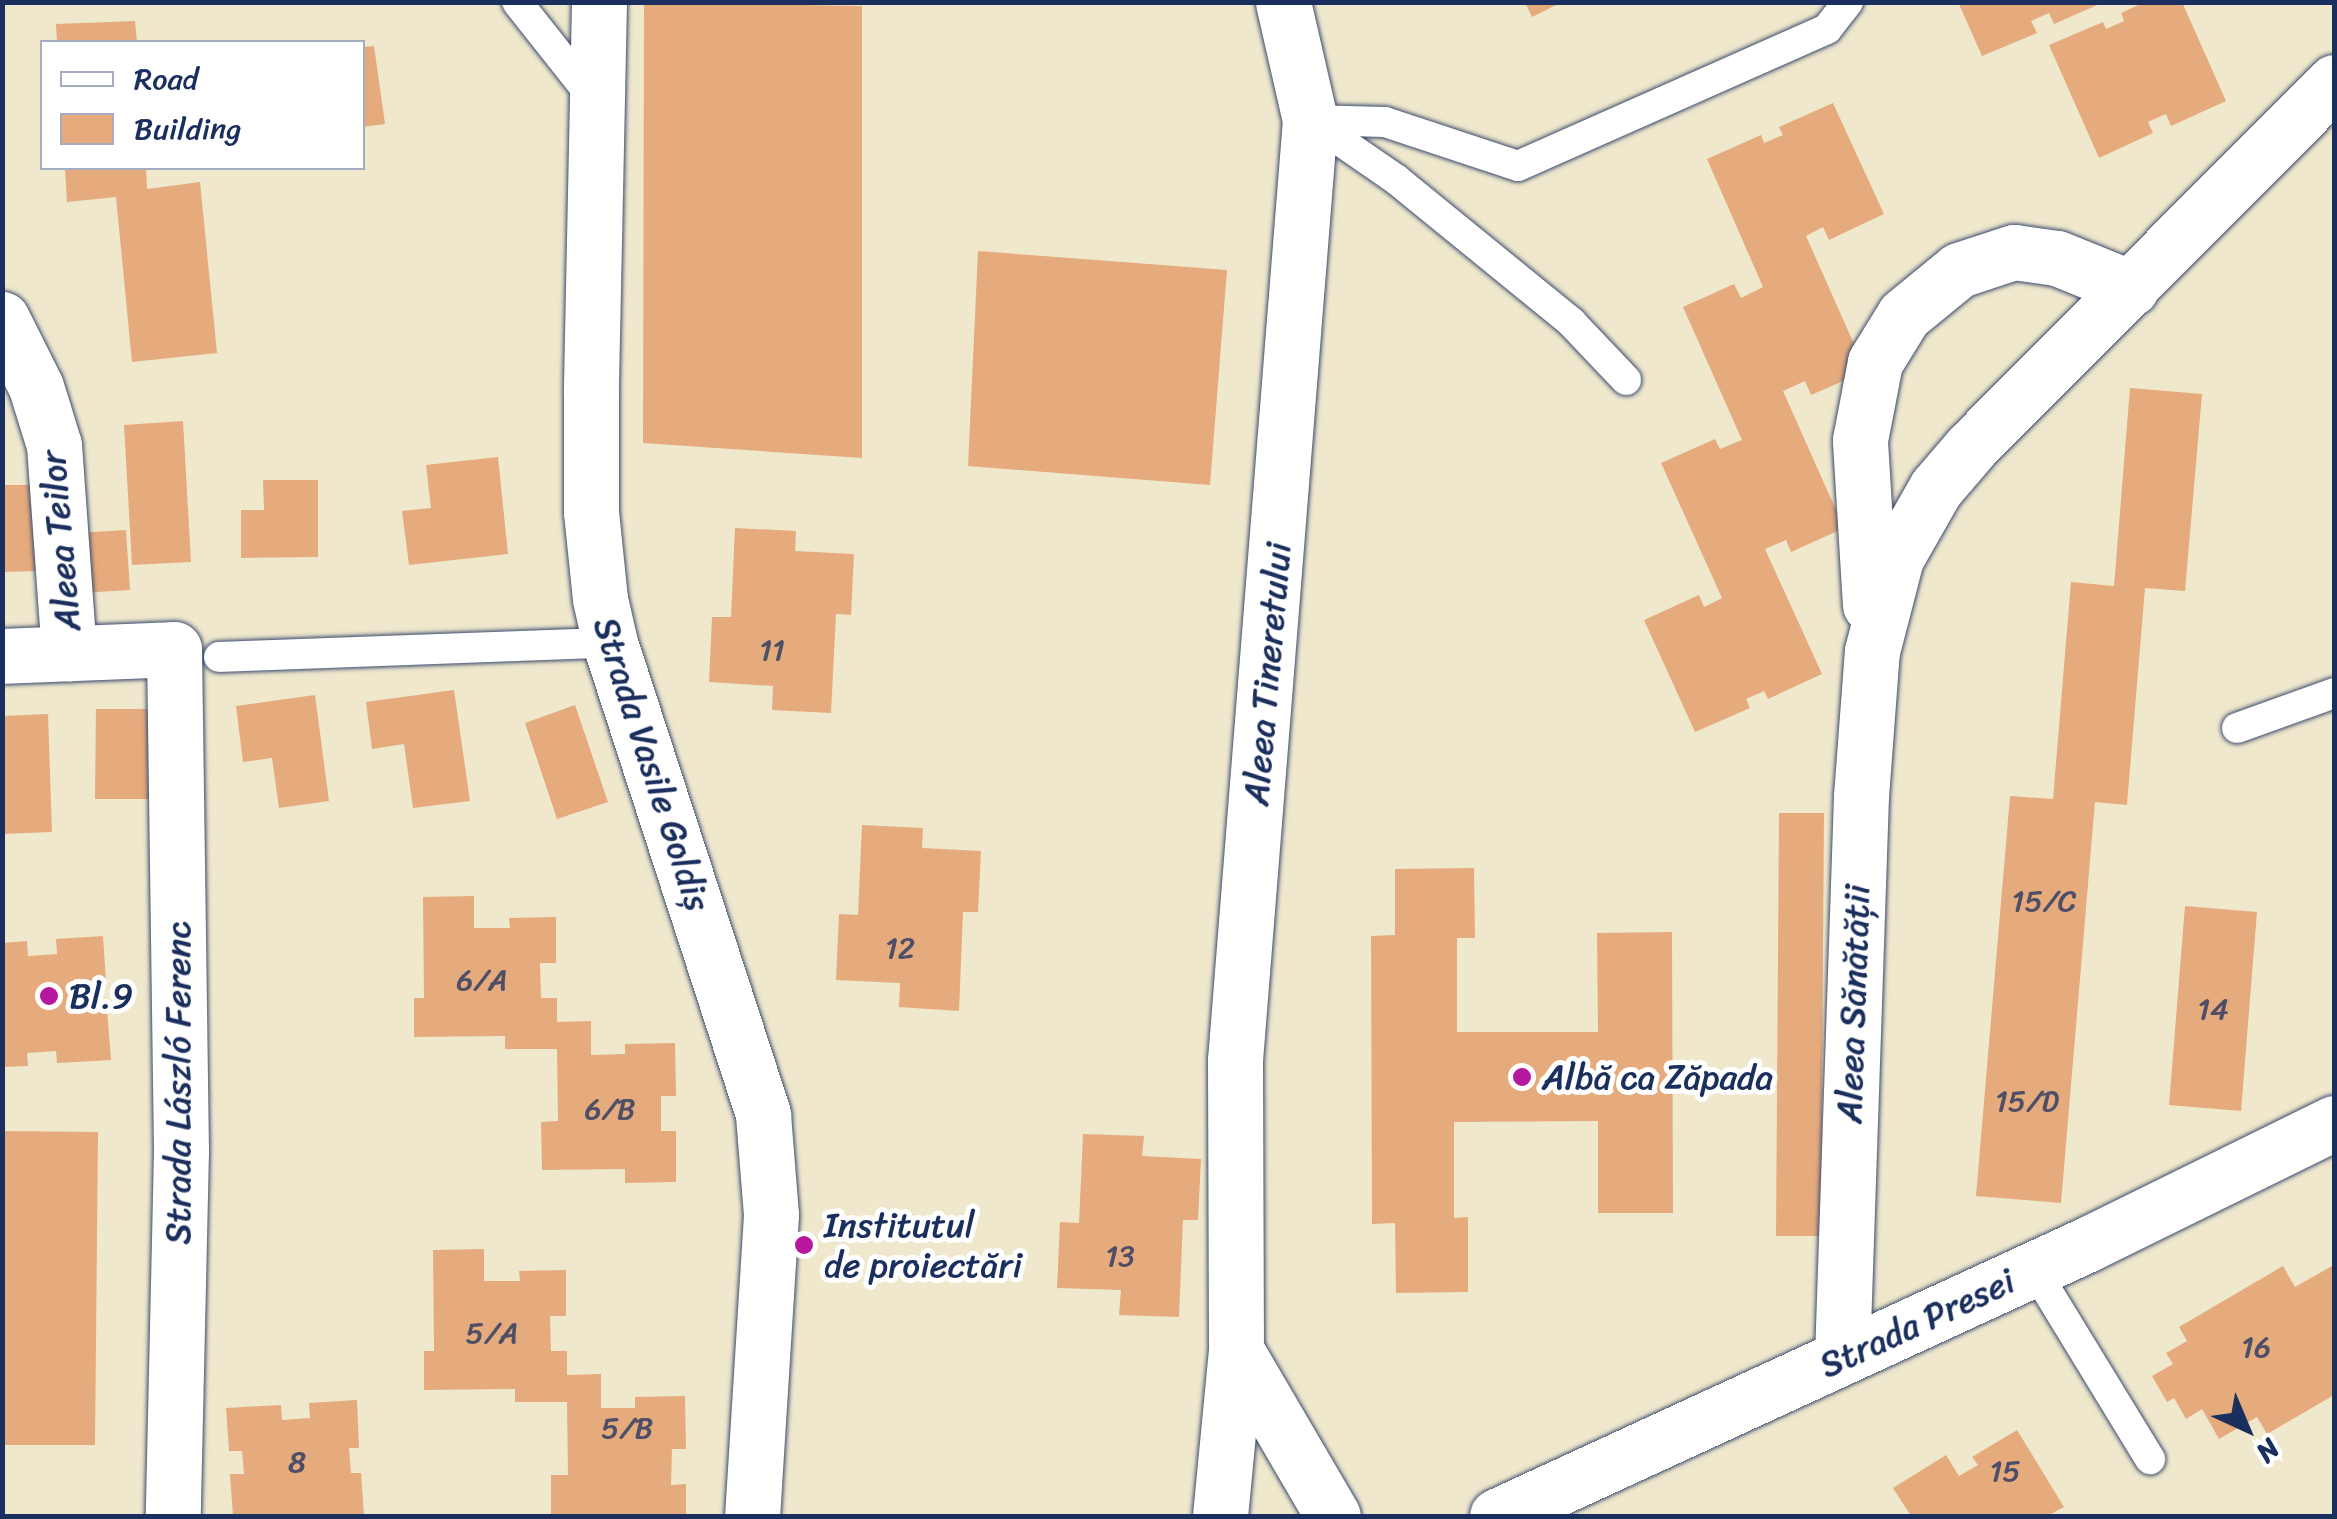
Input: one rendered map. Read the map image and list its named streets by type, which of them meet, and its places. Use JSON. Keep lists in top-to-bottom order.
{
  "streets": {
    "street": [
      "Aleea Teilor",
      "Aleea Tineretului",
      "Strada Vasile Goldiș",
      "Aleea Sănătății",
      "Strada László Ferenc",
      "Strada Presei"
    ]
  },
  "crossings": [
    ["Aleea Sănătății", "Strada Presei"]
  ],
  "places": ["Bl.9", "Albă ca Zăpada", "Institutul de proiectări"],
  "house_numbers": [
    "11",
    "15/C",
    "12",
    "6/A",
    "14",
    "15/D",
    "6/B",
    "13",
    "5/A",
    "16",
    "5/B",
    "8",
    "15"
  ],
  "legend": ["Road", "Building"],
  "north": "bottom right"
}
